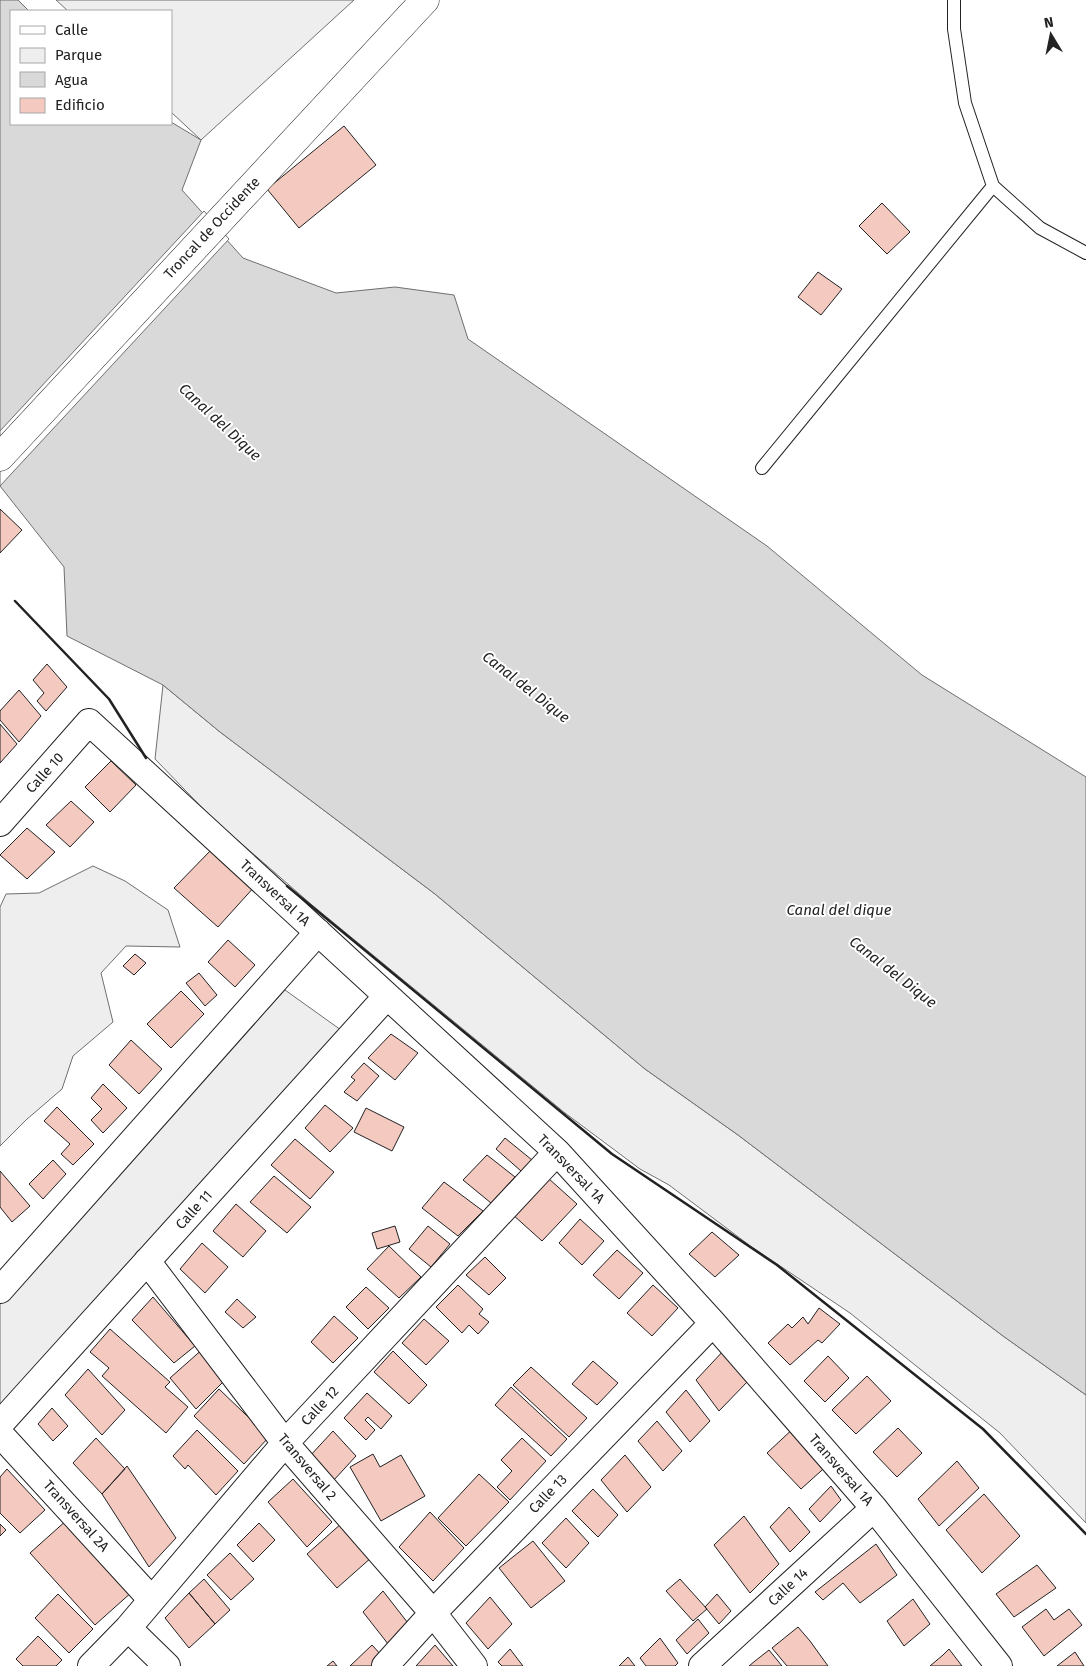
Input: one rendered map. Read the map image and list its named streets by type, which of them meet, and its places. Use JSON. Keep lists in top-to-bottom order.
{
  "streets": {
    "highway": ["Troncal de Occidente"],
    "street": [
      "Calle 10",
      "Transversal 1A",
      "Calle 11",
      "Calle 12",
      "Transversal 2",
      "Calle 13",
      "Transversal 2A",
      "Calle 14"
    ]
  },
  "crossings": [
    ["Calle 10", "Transversal 1A"],
    ["Transversal 1A", "Calle 11"],
    ["Transversal 1A", "Calle 12"],
    ["Transversal 1A", "Calle 13"],
    ["Transversal 1A", "Calle 14"],
    ["Calle 11", "Transversal 2"],
    ["Calle 12", "Transversal 2"],
    ["Calle 12", "Transversal 2A"],
    ["Transversal 2", "Calle 13"]
  ],
  "water": ["Canal del Dique", "Canal del dique"],
  "legend": [
    "Calle",
    "Parque",
    "Agua",
    "Edificio"
  ],
  "north": "top"
}
